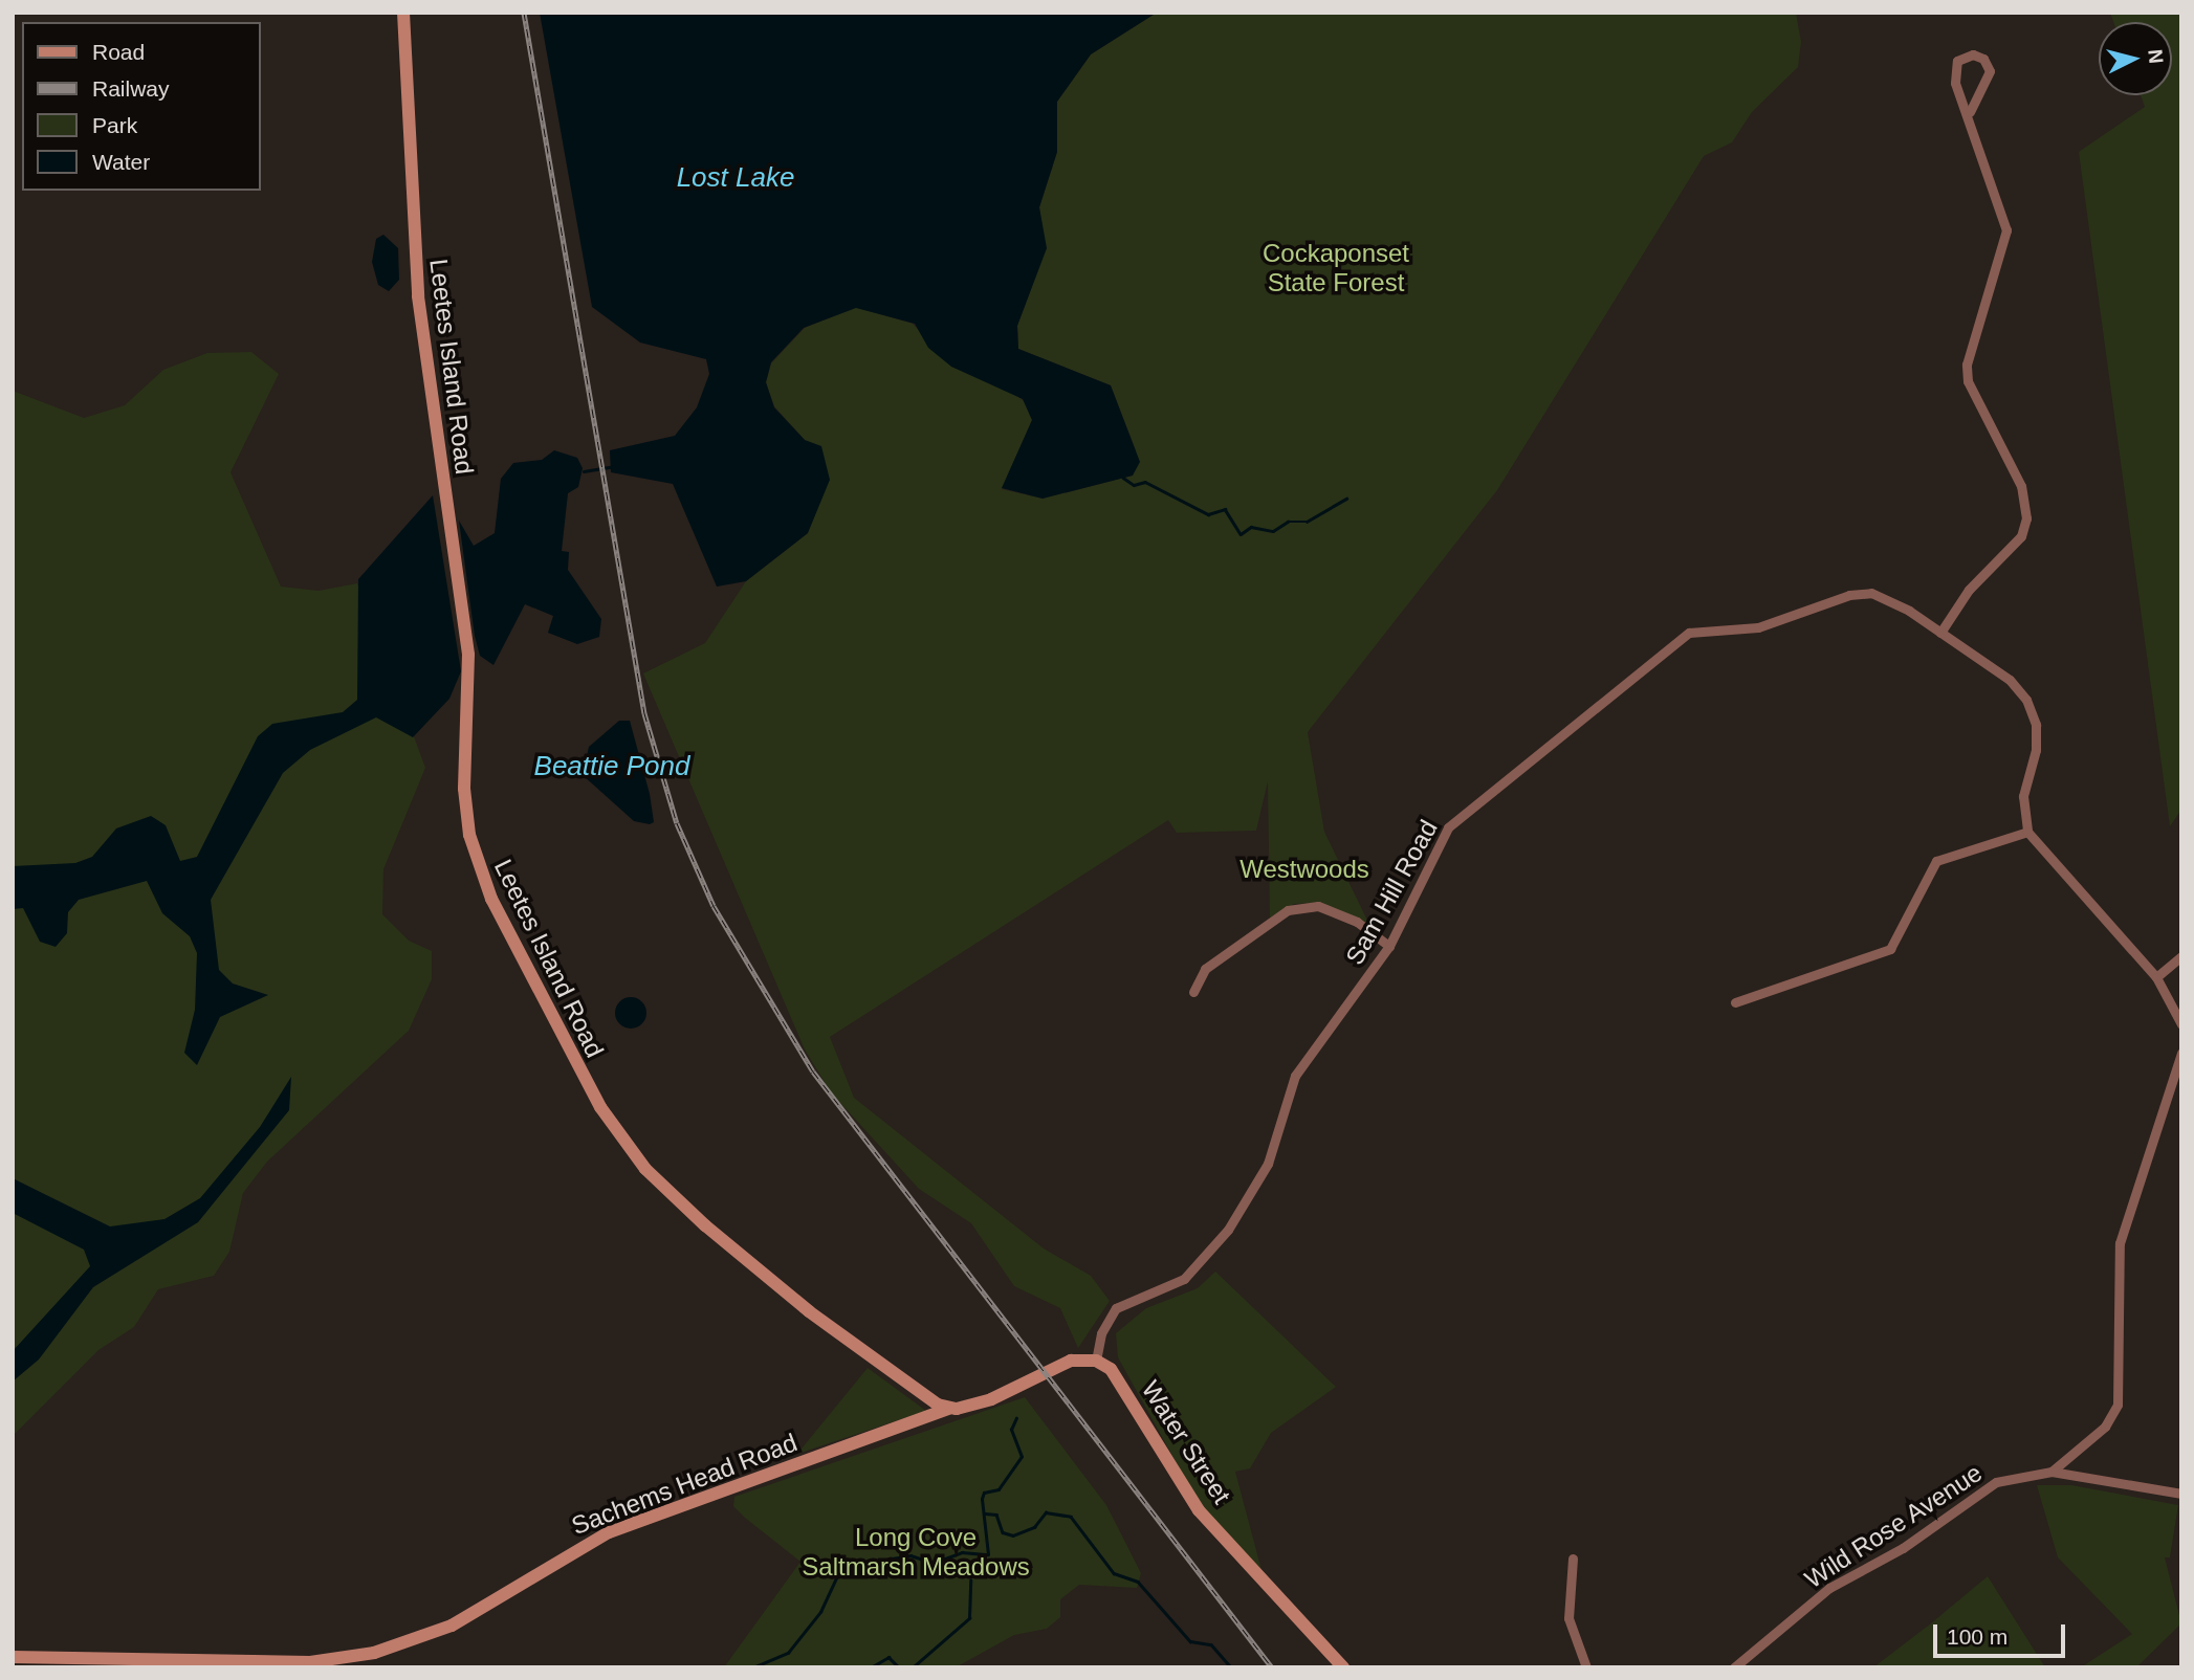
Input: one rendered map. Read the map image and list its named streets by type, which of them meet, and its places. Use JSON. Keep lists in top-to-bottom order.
{
  "streets": {
    "main road": ["Leetes Island Road", "Water Street", "Sachems Head Road"],
    "street": ["Sam Hill Road", "Wild Rose Avenue"]
  },
  "crossings": [
    ["Leetes Island Road", "Sachems Head Road"],
    ["Sam Hill Road", "Water Street"]
  ],
  "water": ["Lost Lake", "Beattie Pond"],
  "parks": ["Cockaponset State Forest", "Westwoods", "Long Cove Saltmarsh Meadows"],
  "legend": [
    "Road",
    "Railway",
    "Park",
    "Water"
  ],
  "scale_bar": "100 m",
  "north": "right"
}
